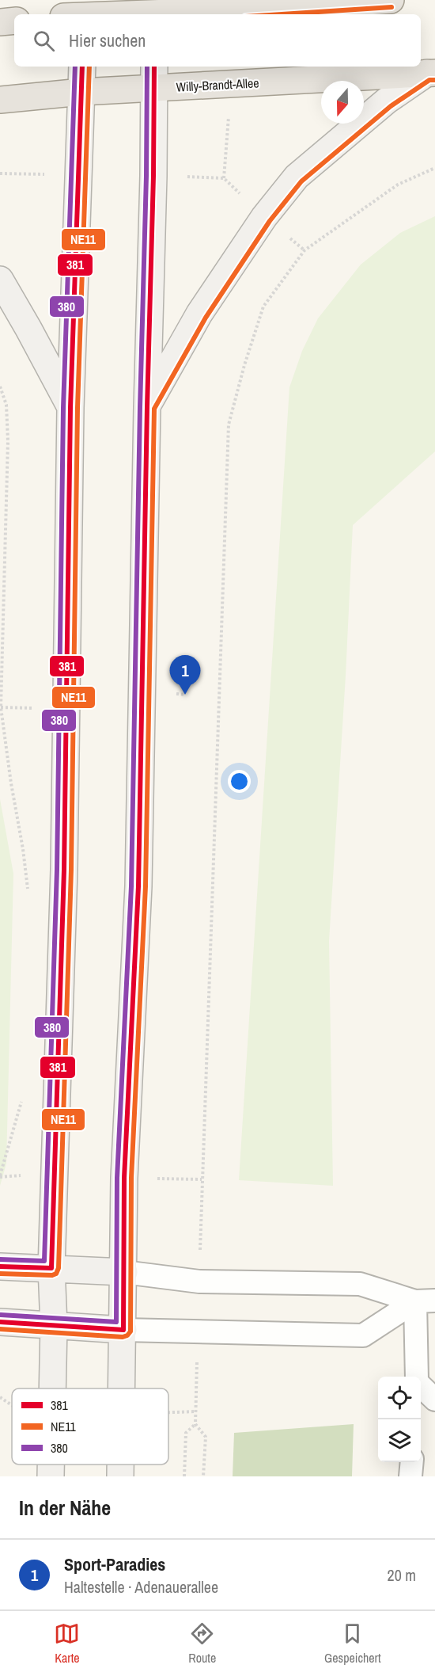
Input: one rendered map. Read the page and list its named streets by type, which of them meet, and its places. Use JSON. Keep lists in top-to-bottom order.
{
  "streets": {
    "main road": ["Willy-Brandt-Allee"]
  },
  "lines": ["transit line NE11", "transit line 381", "transit line 380"],
  "legend": ["381", "NE11", "380"],
  "north": "bottom",
  "page": {
    "search": "Hier suchen",
    "pins": "1",
    "heading": "In der Nähe",
    "list": [
      {
        "mark": "1",
        "name": "Sport-Paradies",
        "note": "Haltestelle · Adenauerallee",
        "value": "20 m"
      }
    ],
    "nav": ["Karte", "Route", "Gespeichert"]
  }
}
